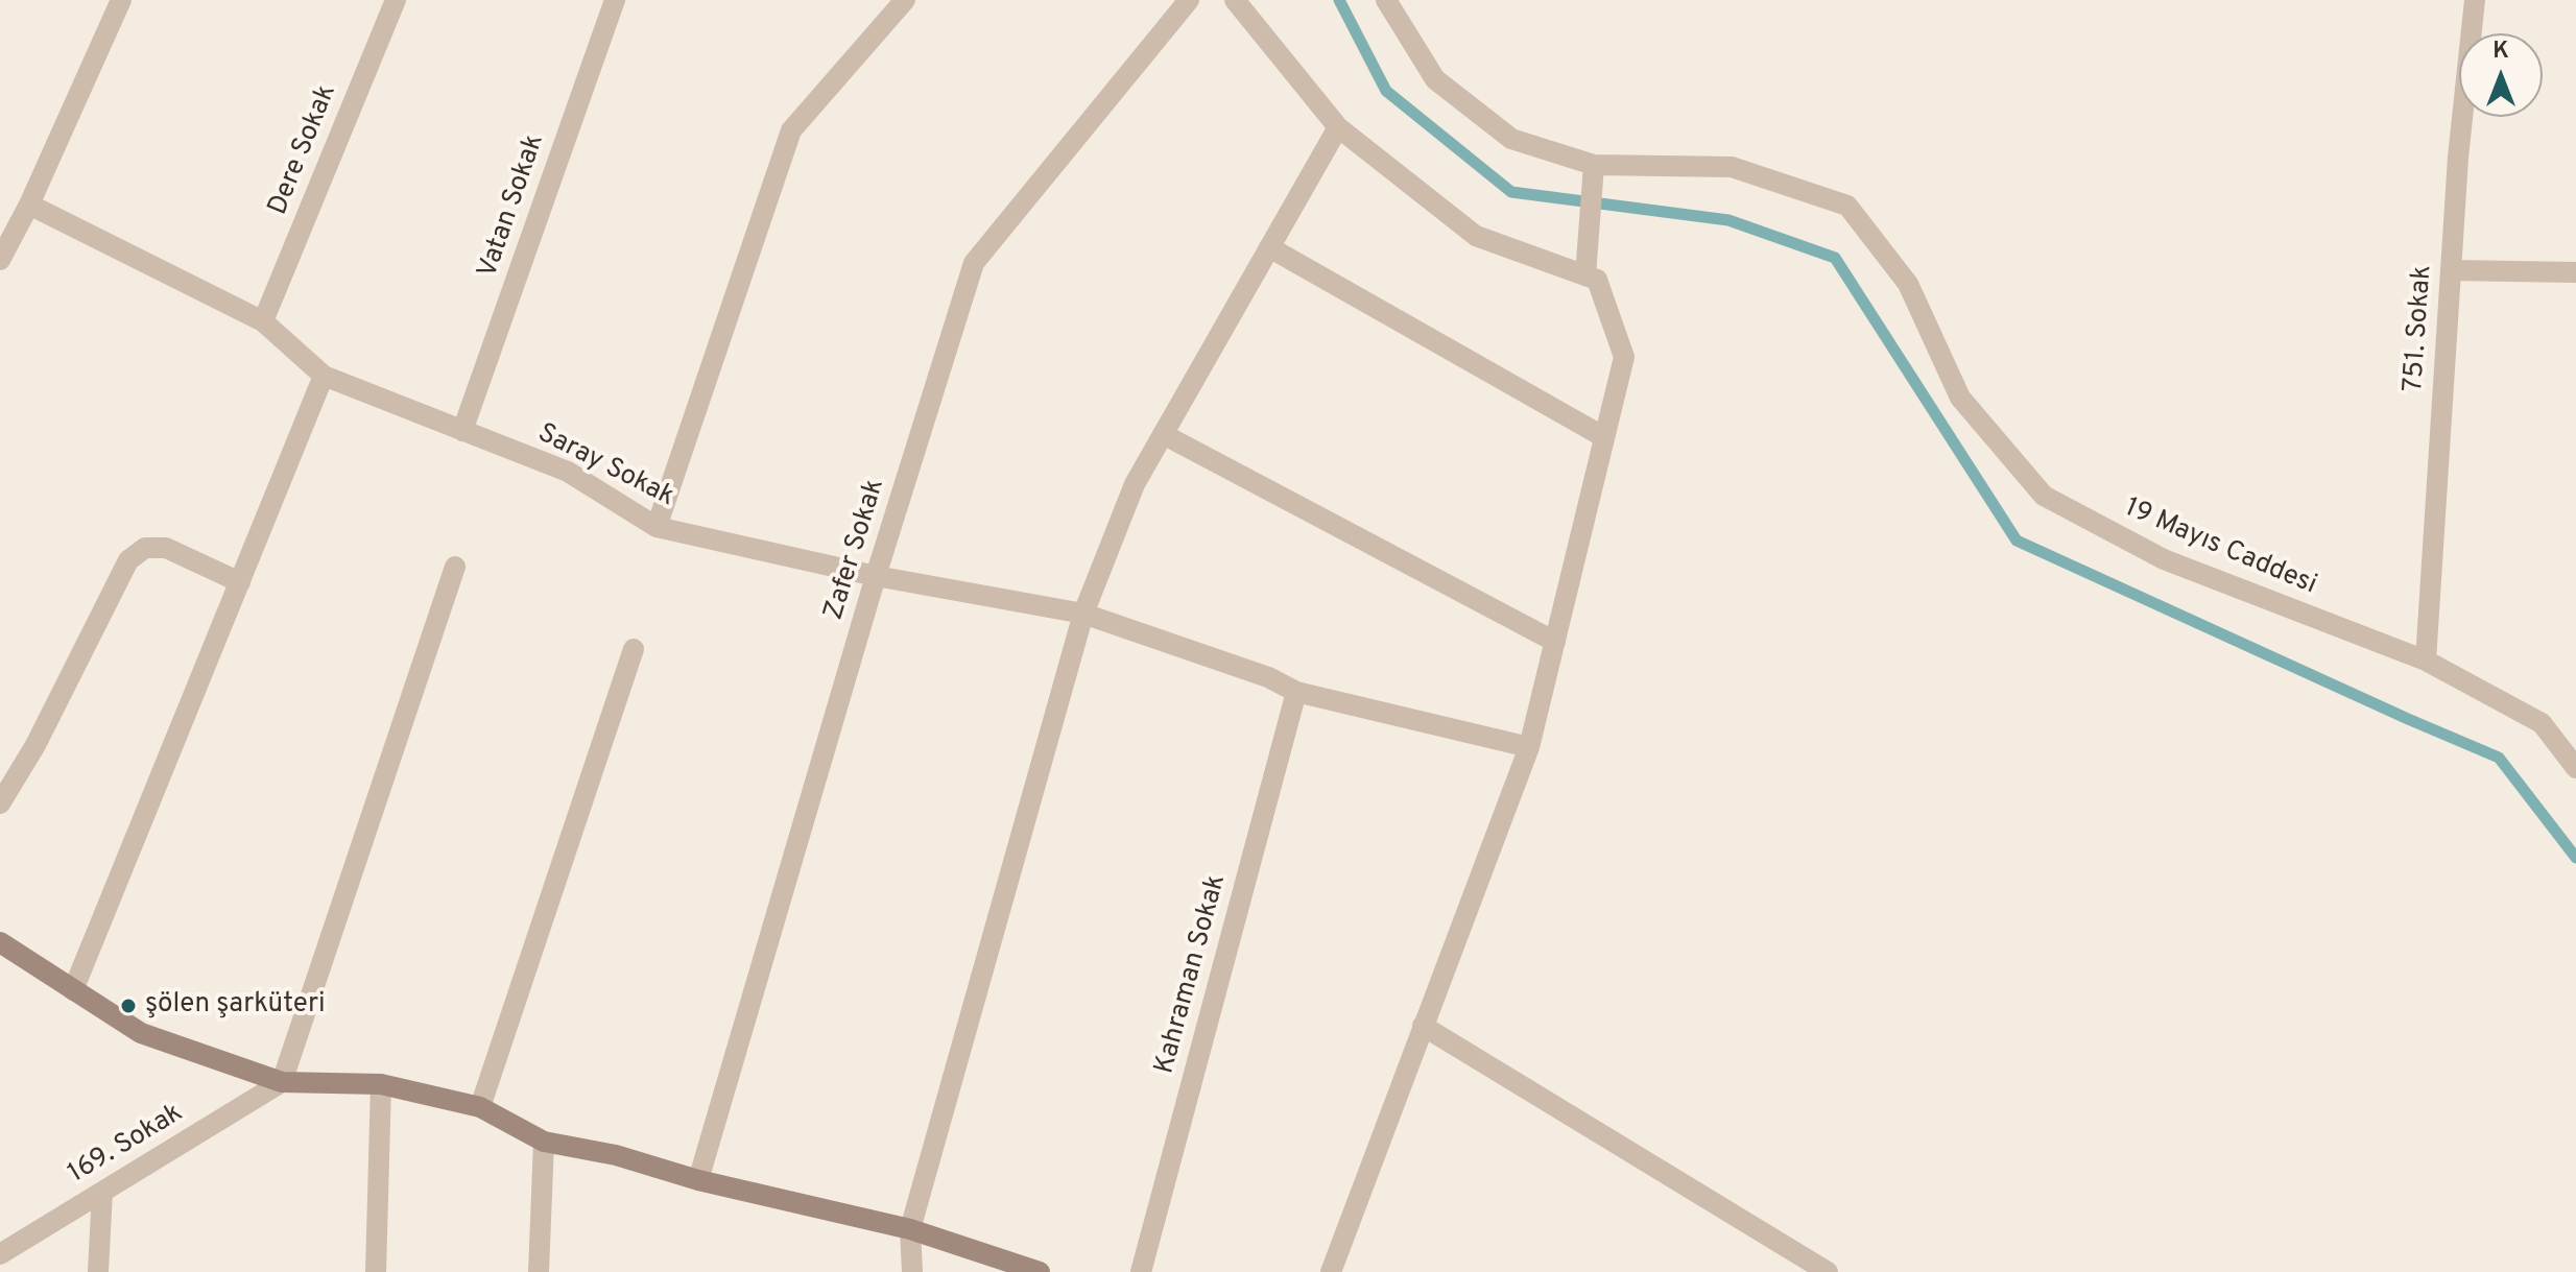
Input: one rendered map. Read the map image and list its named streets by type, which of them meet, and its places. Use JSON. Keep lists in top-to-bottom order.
{
  "streets": {
    "street": [
      "Dere Sokak",
      "Vatan Sokak",
      "751. Sokak",
      "Saray Sokak",
      "19 Mayıs Caddesi",
      "Zafer Sokak",
      "Kahraman Sokak",
      "169. Sokak"
    ]
  },
  "crossings": [
    ["Dere Sokak", "Saray Sokak"],
    ["Vatan Sokak", "Saray Sokak"],
    ["751. Sokak", "19 Mayıs Caddesi"],
    ["Saray Sokak", "Zafer Sokak"],
    ["Saray Sokak", "Kahraman Sokak"]
  ],
  "places": ["şölen şarküteri"],
  "north": "top"
}
